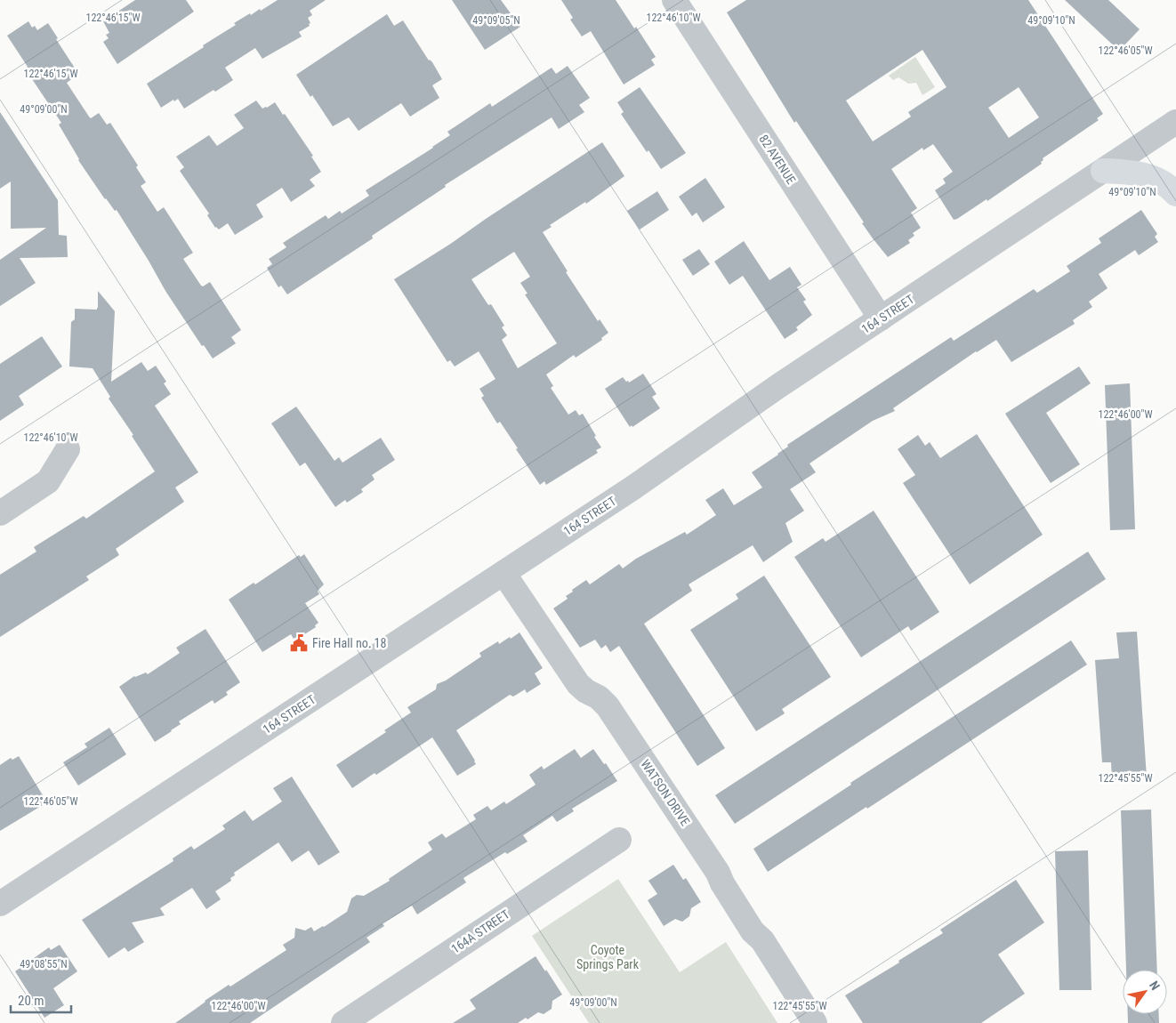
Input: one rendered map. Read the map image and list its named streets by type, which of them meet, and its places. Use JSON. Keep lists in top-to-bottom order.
{
  "streets": {
    "street": [
      "82 AVENUE",
      "164 STREET",
      "WATSON DRIVE",
      "164A STREET"
    ]
  },
  "crossings": [
    ["82 AVENUE", "164 STREET"],
    ["164 STREET", "WATSON DRIVE"]
  ],
  "parks": ["Coyote Springs Park"],
  "places": {
    "public building": ["Fire Hall no. 18"]
  },
  "scale_bar": "20 m",
  "north": "top right",
  "coordinates": [
    "122°46'15\"W",
    "122°46'10\"W",
    "49°09'05\"N",
    "49°09'10\"N",
    "122°46'05\"W",
    "49°09'00\"N",
    "122°46'00\"W",
    "122°45'55\"W",
    "49°08'55\"N"
  ]
}
